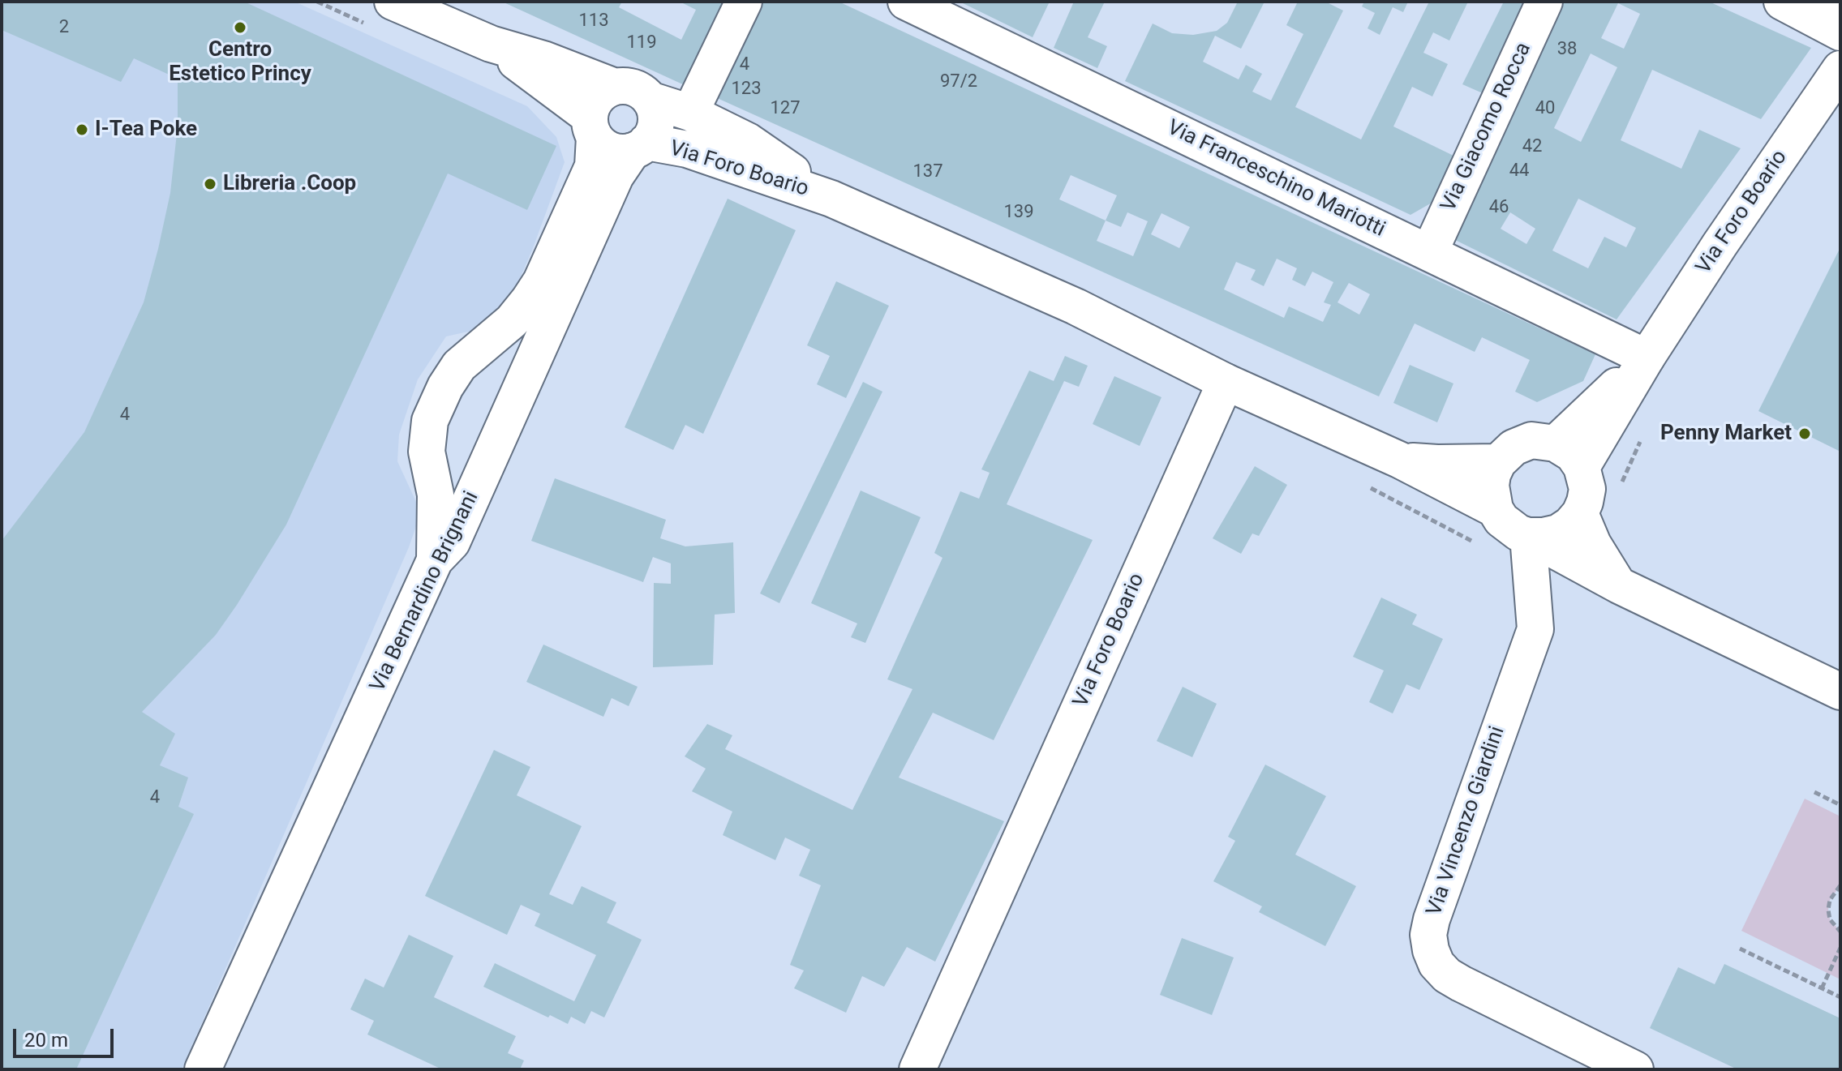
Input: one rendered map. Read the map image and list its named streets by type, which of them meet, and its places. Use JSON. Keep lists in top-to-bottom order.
{
  "streets": {
    "street": [
      "Via Giacomo Rocca",
      "Via Foro Boario",
      "Via Franceschino Mariotti",
      "Via Bernardino Brignani",
      "Via Vincenzo Giardini"
    ]
  },
  "crossings": [
    ["Via Giacomo Rocca", "Via Franceschino Mariotti"],
    ["Via Foro Boario", "Via Franceschino Mariotti"],
    ["Via Foro Boario", "Via Bernardino Brignani"],
    ["Via Foro Boario", "Via Vincenzo Giardini"]
  ],
  "places": [
    "Centro Estetico Princy",
    "I-Tea Poke",
    "Libreria .Coop",
    "Penny Market"
  ],
  "house_numbers": [
    "113",
    "2",
    "119",
    "38",
    "4",
    "97/2",
    "123",
    "127",
    "40",
    "42",
    "44",
    "137",
    "46",
    "139",
    "4",
    "4"
  ],
  "scale_bar": "20 m"
}
